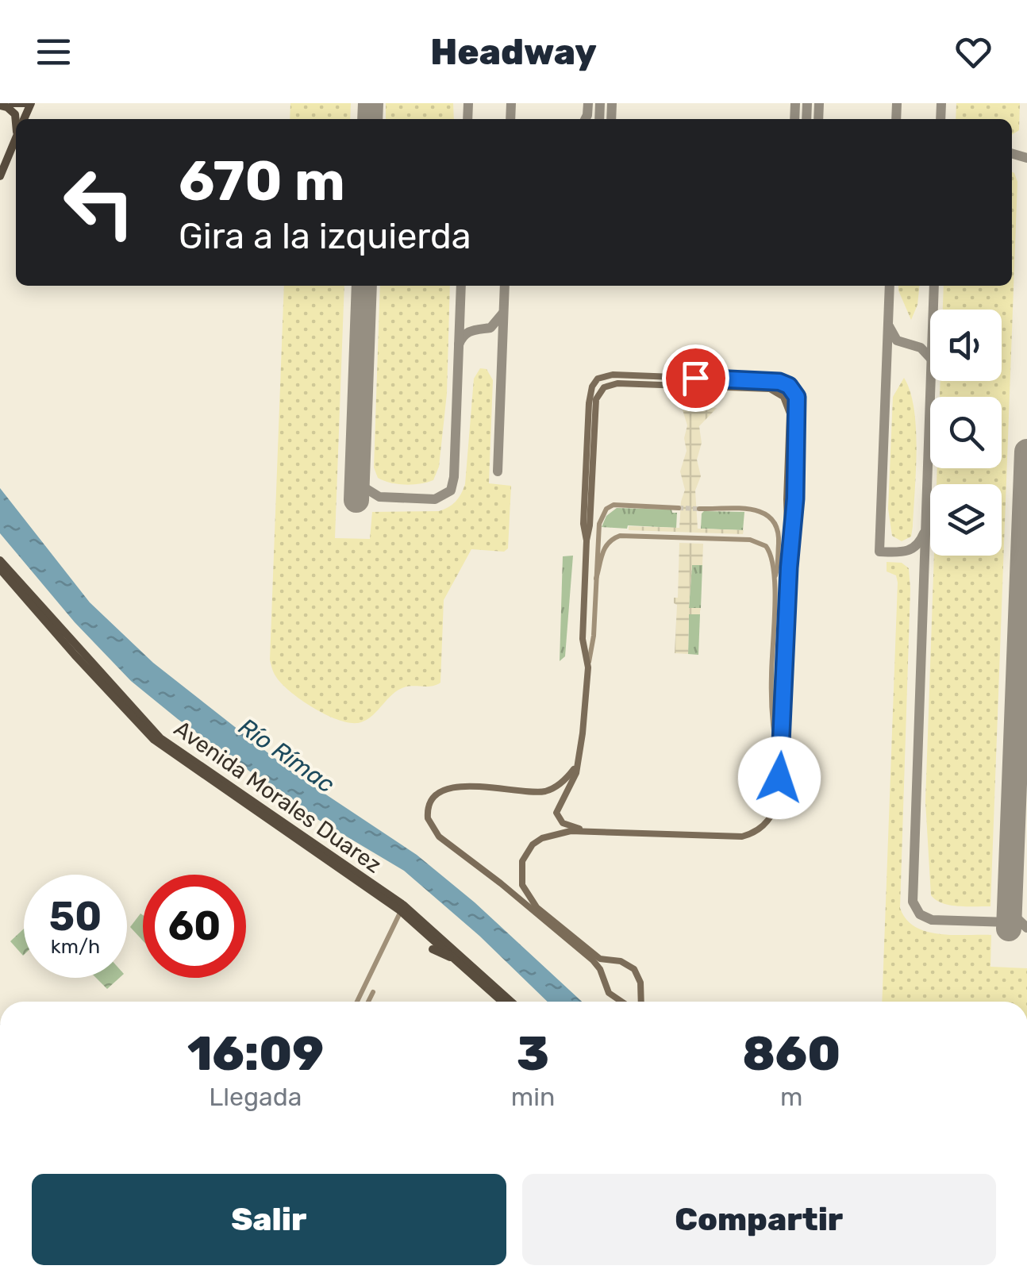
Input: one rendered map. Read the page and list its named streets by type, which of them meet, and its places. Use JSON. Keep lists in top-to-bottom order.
{
  "streets": {
    "highway": ["Avenida Morales Duarez"]
  },
  "water": ["Río Rímac"],
  "page": {
    "header": "Headway",
    "turn": ["670 m", "Gira a la izquierda"],
    "speed": "50 km/h",
    "limit": "60",
    "eta": [
      "16:09",
      "Llegada",
      "3",
      "min",
      "860",
      "m"
    ],
    "buttons": ["Salir", "Compartir"]
  }
}
